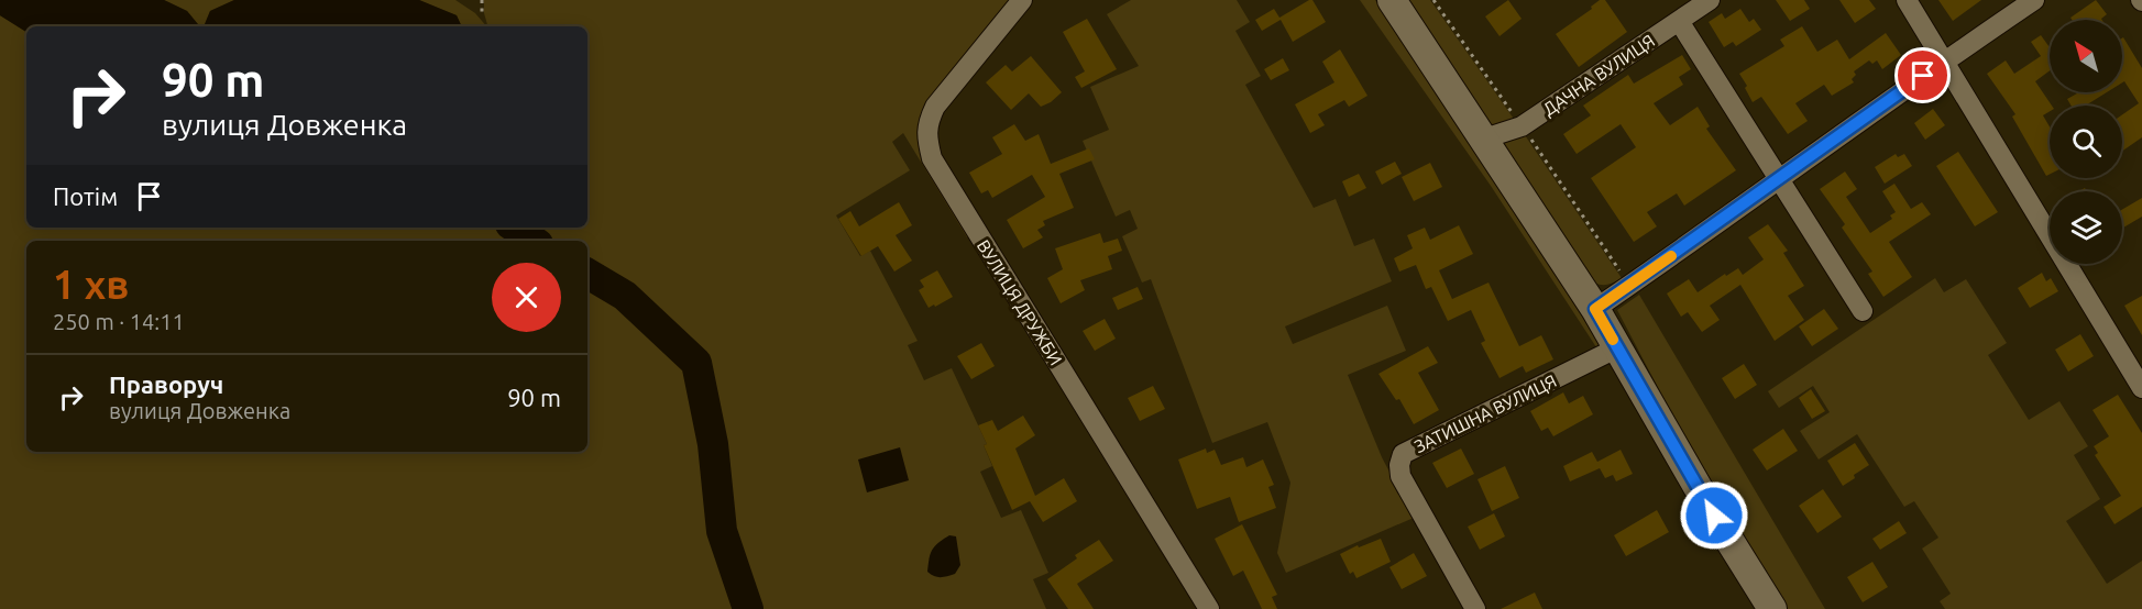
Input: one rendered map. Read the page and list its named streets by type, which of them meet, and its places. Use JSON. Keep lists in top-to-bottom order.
{
  "streets": {
    "street": ["ДАЧНА ВУЛИЦЯ", "ВУЛИЦЯ ДРУЖБИ", "ЗАТИШНА ВУЛИЦЯ"]
  },
  "north": "top left",
  "page": {
    "turn": ["90 m", "вулиця Довженка"],
    "then": "Потім",
    "heading": ["1 хв", "250 m · 14:11"],
    "list": [
      {
        "name": "Праворуч",
        "note": "вулиця Довженка",
        "value": "90 m"
      }
    ]
  }
}
